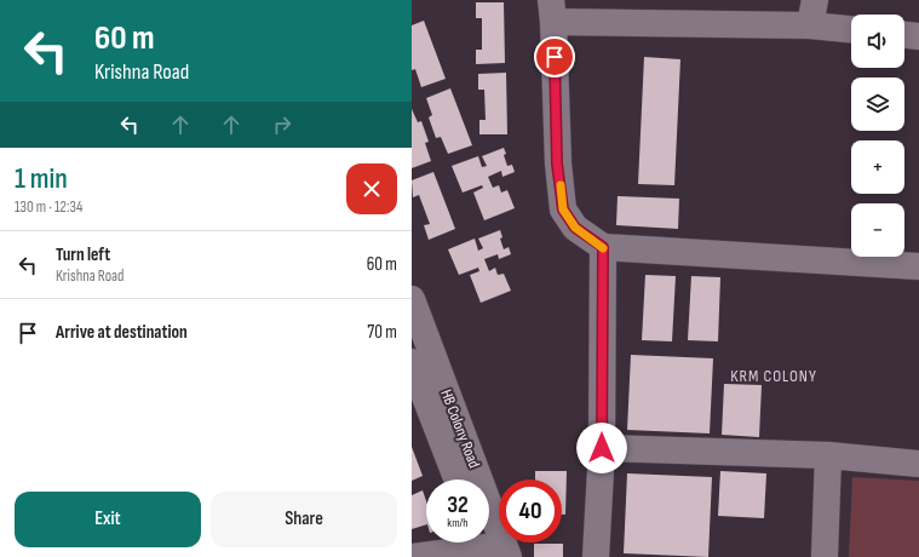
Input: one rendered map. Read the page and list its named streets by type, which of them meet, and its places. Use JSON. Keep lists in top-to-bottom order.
{
  "streets": {
    "street": ["HB Colony Road"]
  },
  "districts": ["KRM COLONY"],
  "page": {
    "turn": ["60 m", "Krishna Road"],
    "map_buttons": ["+", "−"],
    "heading": ["1 min", "130 m · 12:34"],
    "list": [
      {
        "name": "Turn left",
        "note": "Krishna Road",
        "value": "60 m"
      },
      {
        "name": "Arrive at destination",
        "value": "70 m"
      }
    ],
    "speed": "32 km/h",
    "limit": "40",
    "buttons": ["Exit", "Share"]
  }
}
